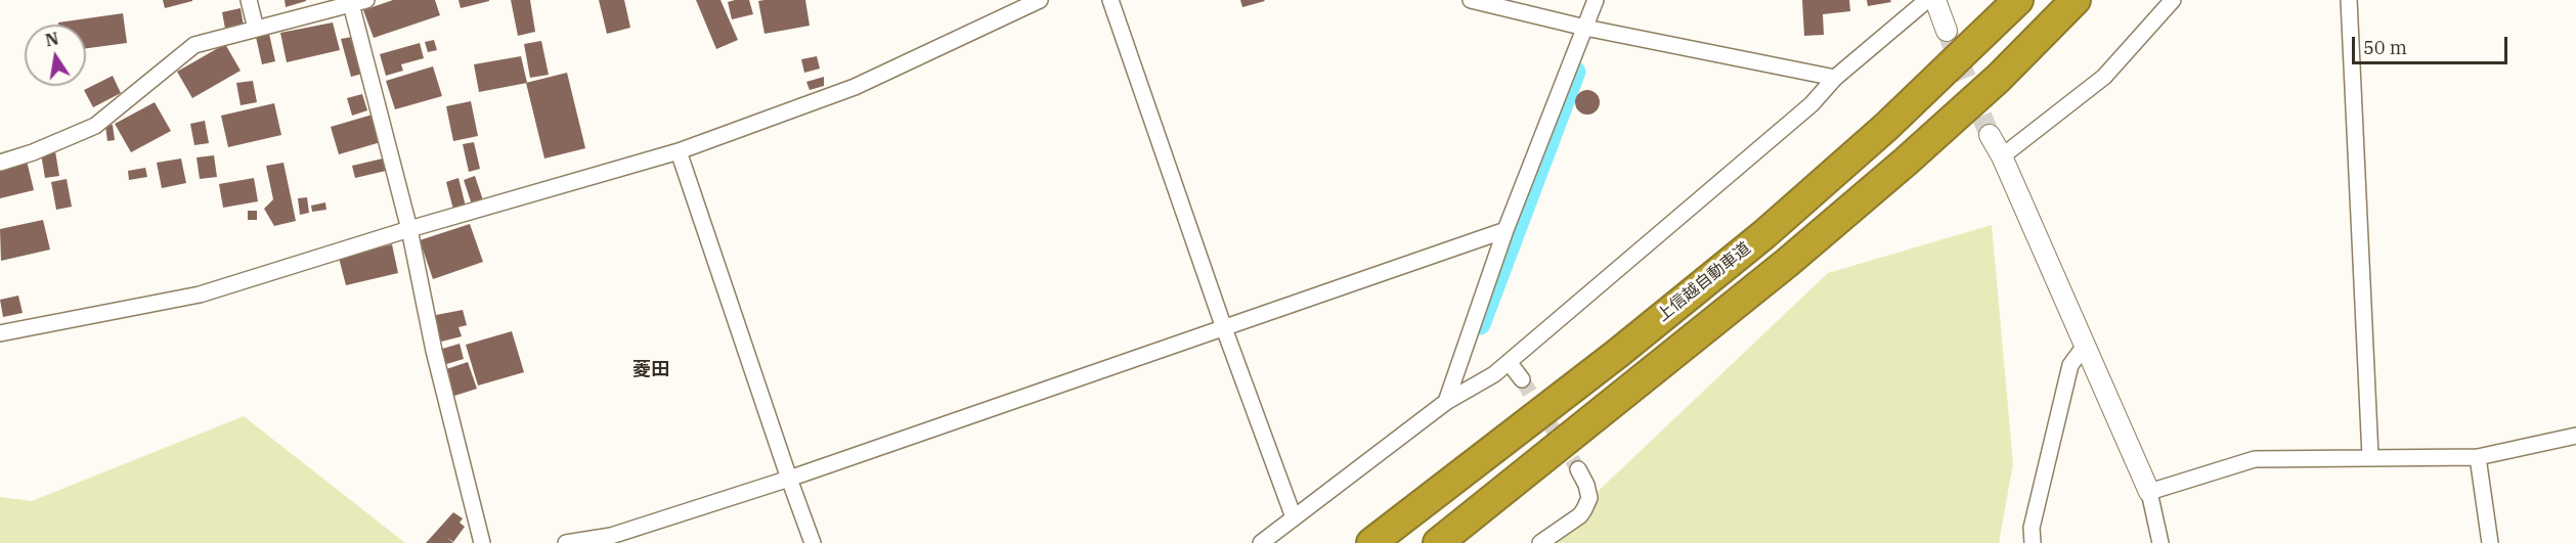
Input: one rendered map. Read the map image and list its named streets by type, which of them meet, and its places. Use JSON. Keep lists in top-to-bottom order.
{
  "streets": {
    "highway": ["上信越自動車道"]
  },
  "districts": ["菱田"],
  "scale_bar": "50 m",
  "north": "top"
}
